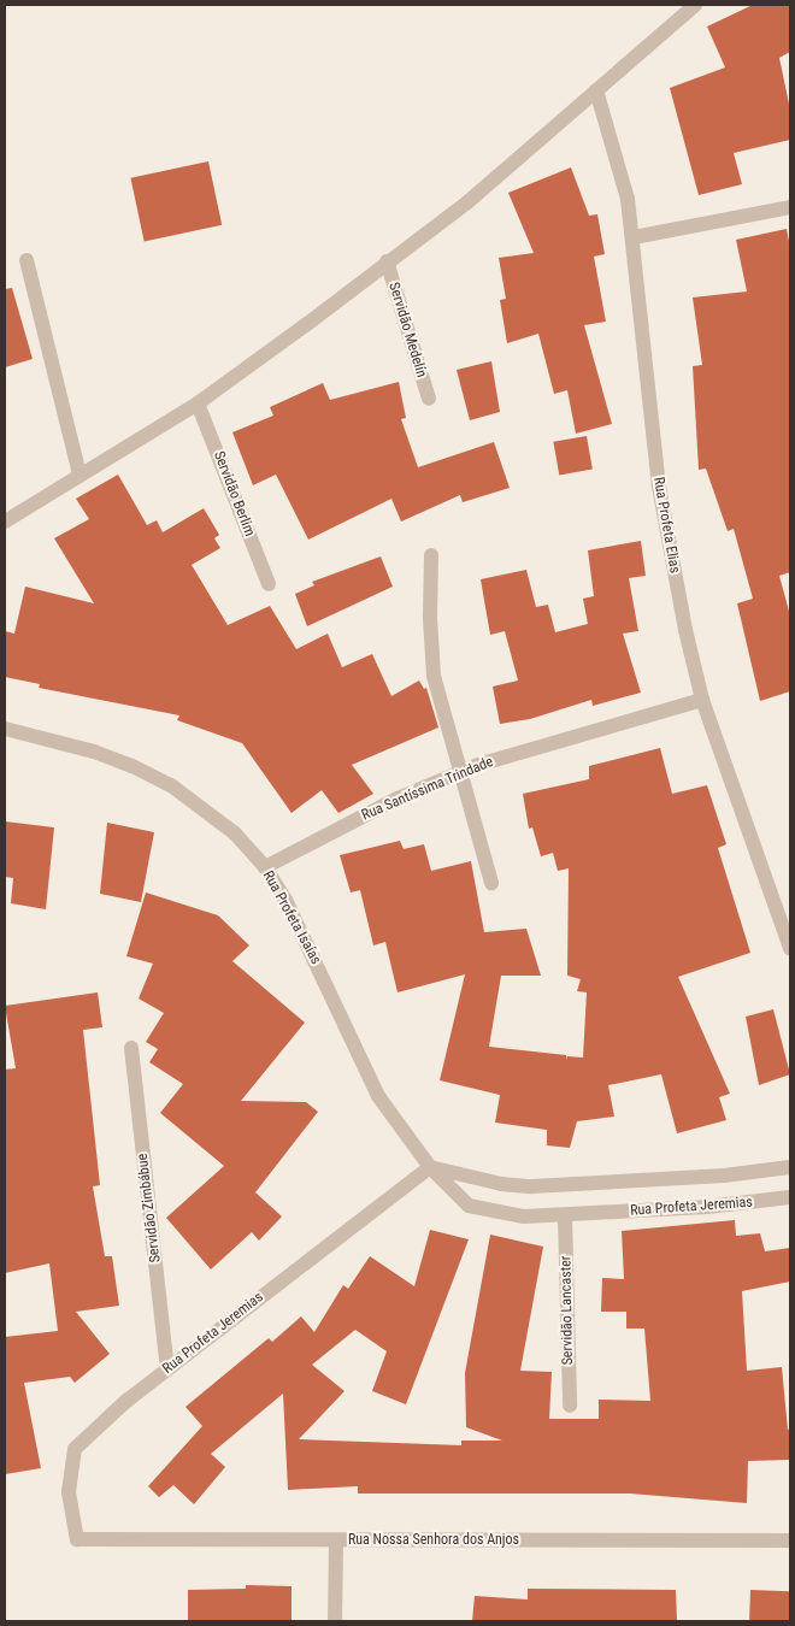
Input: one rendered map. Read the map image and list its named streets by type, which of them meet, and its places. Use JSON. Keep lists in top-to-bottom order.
{
  "streets": {
    "street": [
      "Servidão Medelín",
      "Servidão Berlim",
      "Rua Profeta Elias",
      "Rua Santíssima Trindade",
      "Rua Profeta Isaías",
      "Rua Profeta Jeremias",
      "Servidão Zimbábue",
      "Servidão Lancaster",
      "Rua Nossa Senhora dos Anjos"
    ]
  },
  "crossings": [
    ["Rua Profeta Elias", "Rua Santíssima Trindade"],
    ["Rua Santíssima Trindade", "Rua Profeta Isaías"],
    ["Rua Profeta Isaías", "Rua Profeta Jeremias"],
    ["Rua Profeta Jeremias", "Servidão Zimbábue"],
    ["Rua Profeta Jeremias", "Servidão Lancaster"],
    ["Rua Profeta Jeremias", "Rua Nossa Senhora dos Anjos"]
  ]
}
